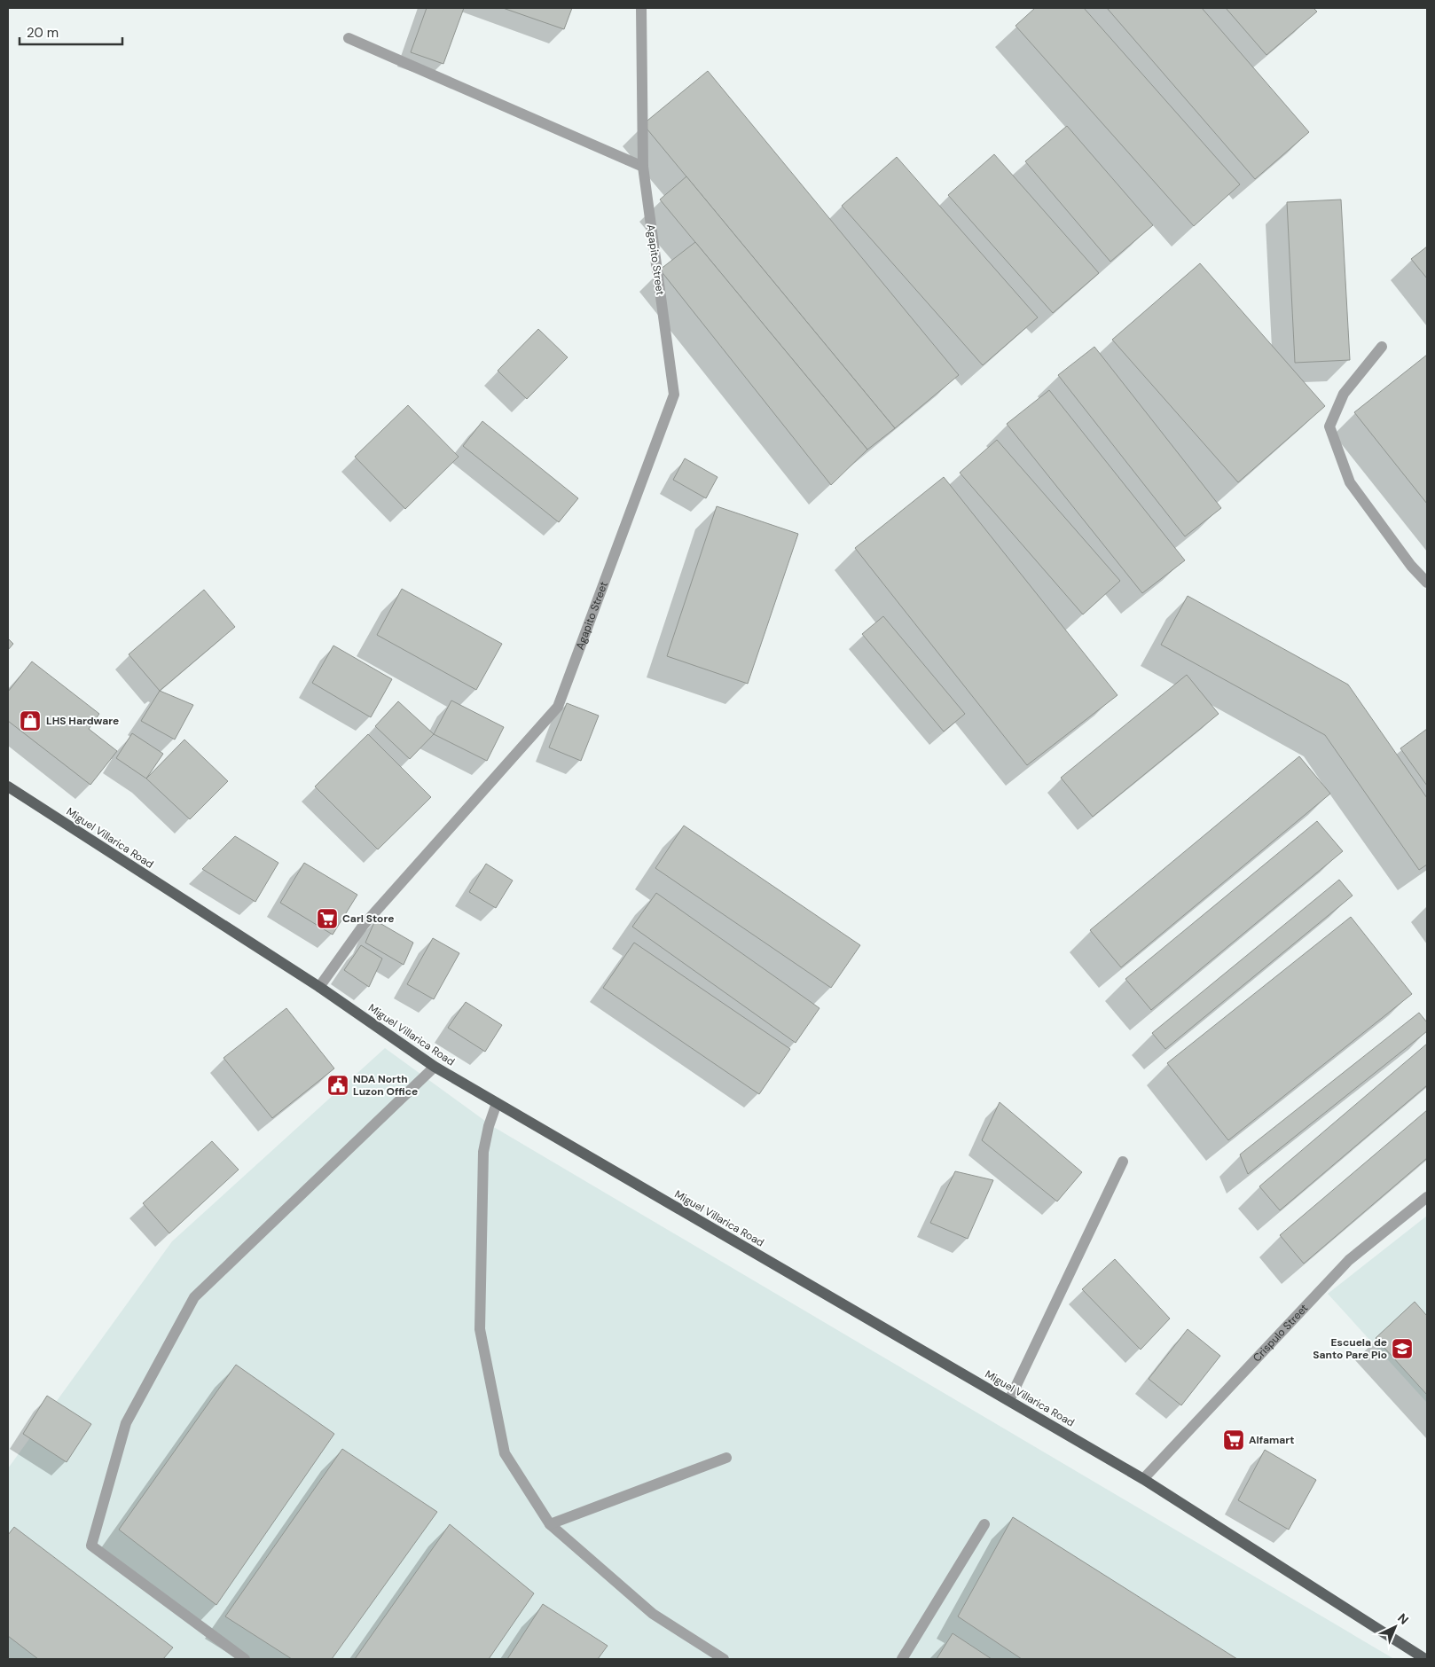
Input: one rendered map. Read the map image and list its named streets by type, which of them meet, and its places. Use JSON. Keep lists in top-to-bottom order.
{
  "streets": {
    "main road": ["Miguel Villarica Road"],
    "street": ["Agapito Street", "Crispulo Street"]
  },
  "crossings": [
    ["Agapito Street", "Miguel Villarica Road"],
    ["Miguel Villarica Road", "Crispulo Street"]
  ],
  "places": {
    "shop": ["LHS Hardware"],
    "supermarket": ["Carl Store", "Alfamart"],
    "public building": ["NDA North Luzon Office"],
    "school or university": ["Escuela de Santo Pare Pio"]
  },
  "scale_bar": "20 m",
  "north": "top right"
}
